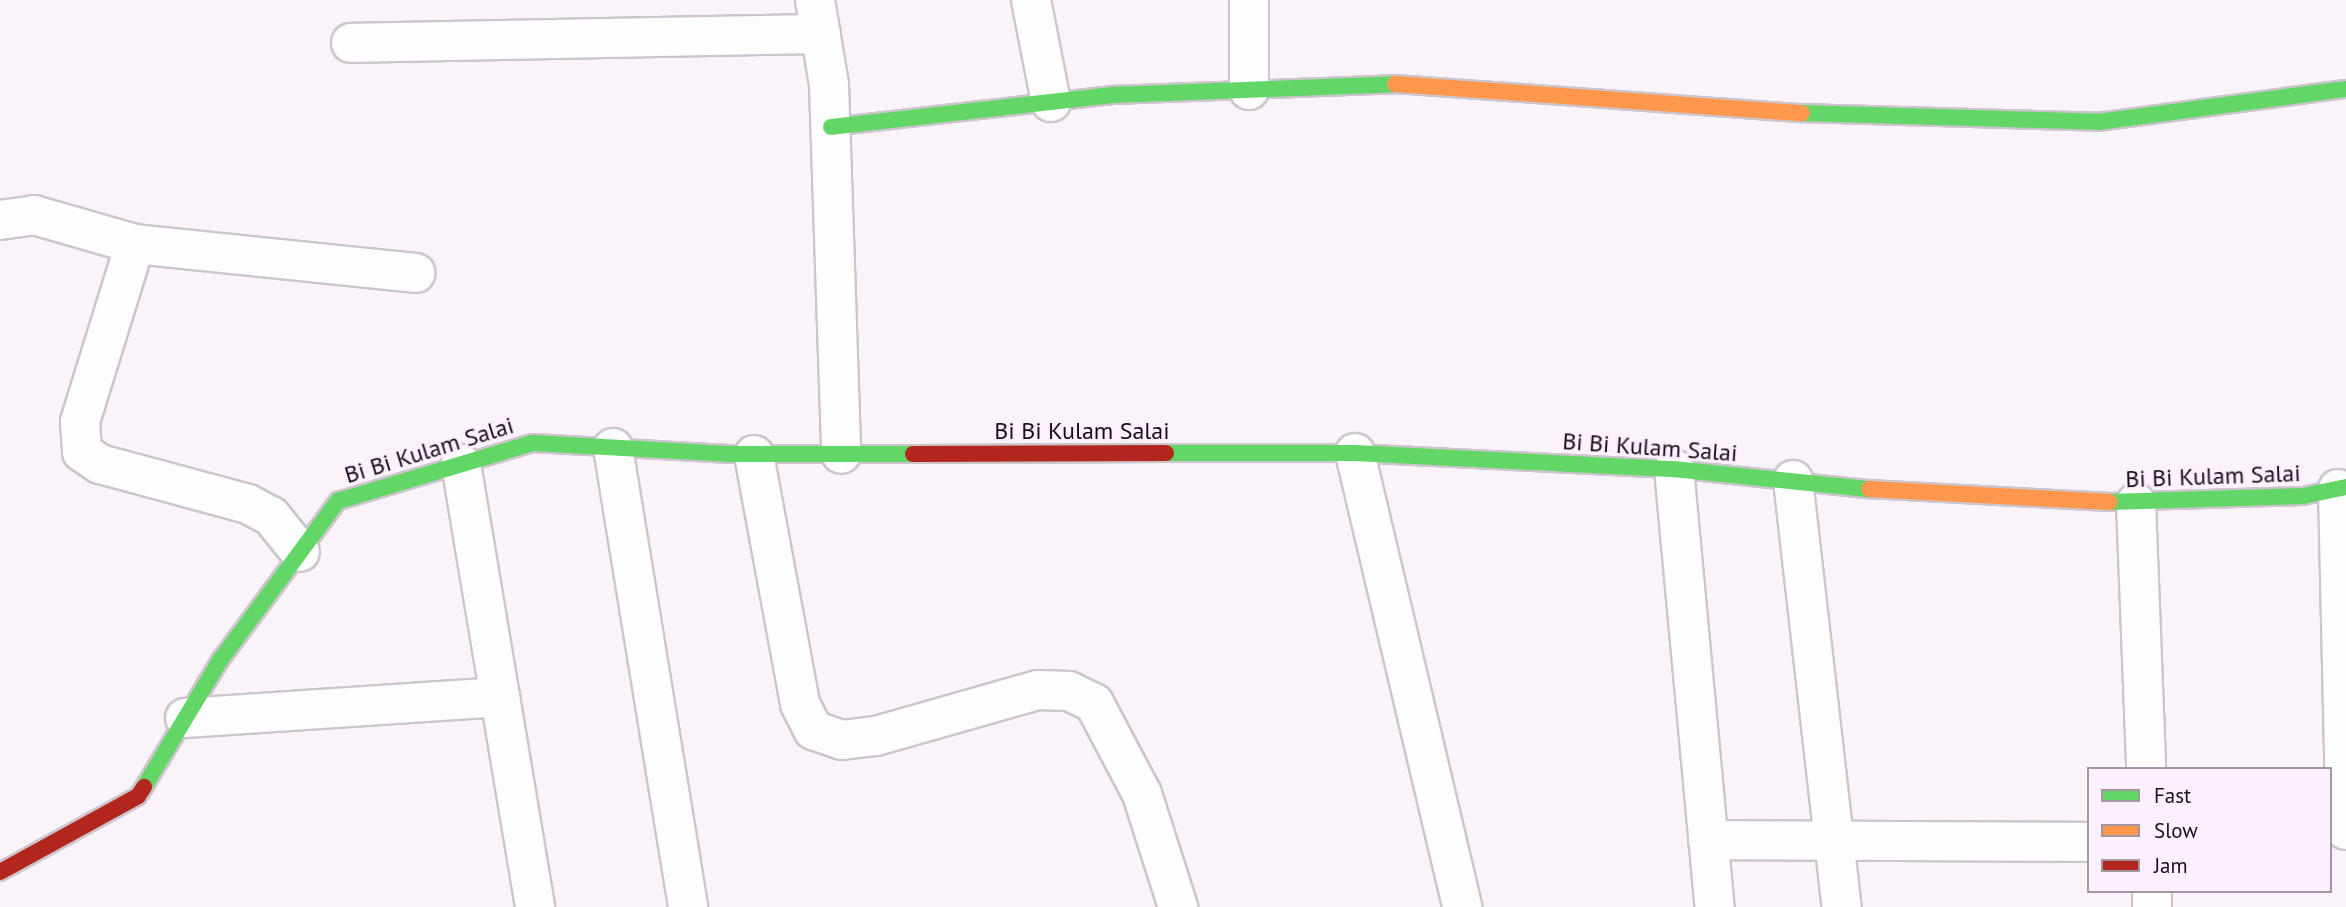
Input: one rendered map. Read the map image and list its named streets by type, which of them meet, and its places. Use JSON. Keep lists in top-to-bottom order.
{
  "streets": {
    "street": ["Bi Bi Kulam Salai"]
  },
  "legend": ["Fast", "Slow", "Jam"]
}
